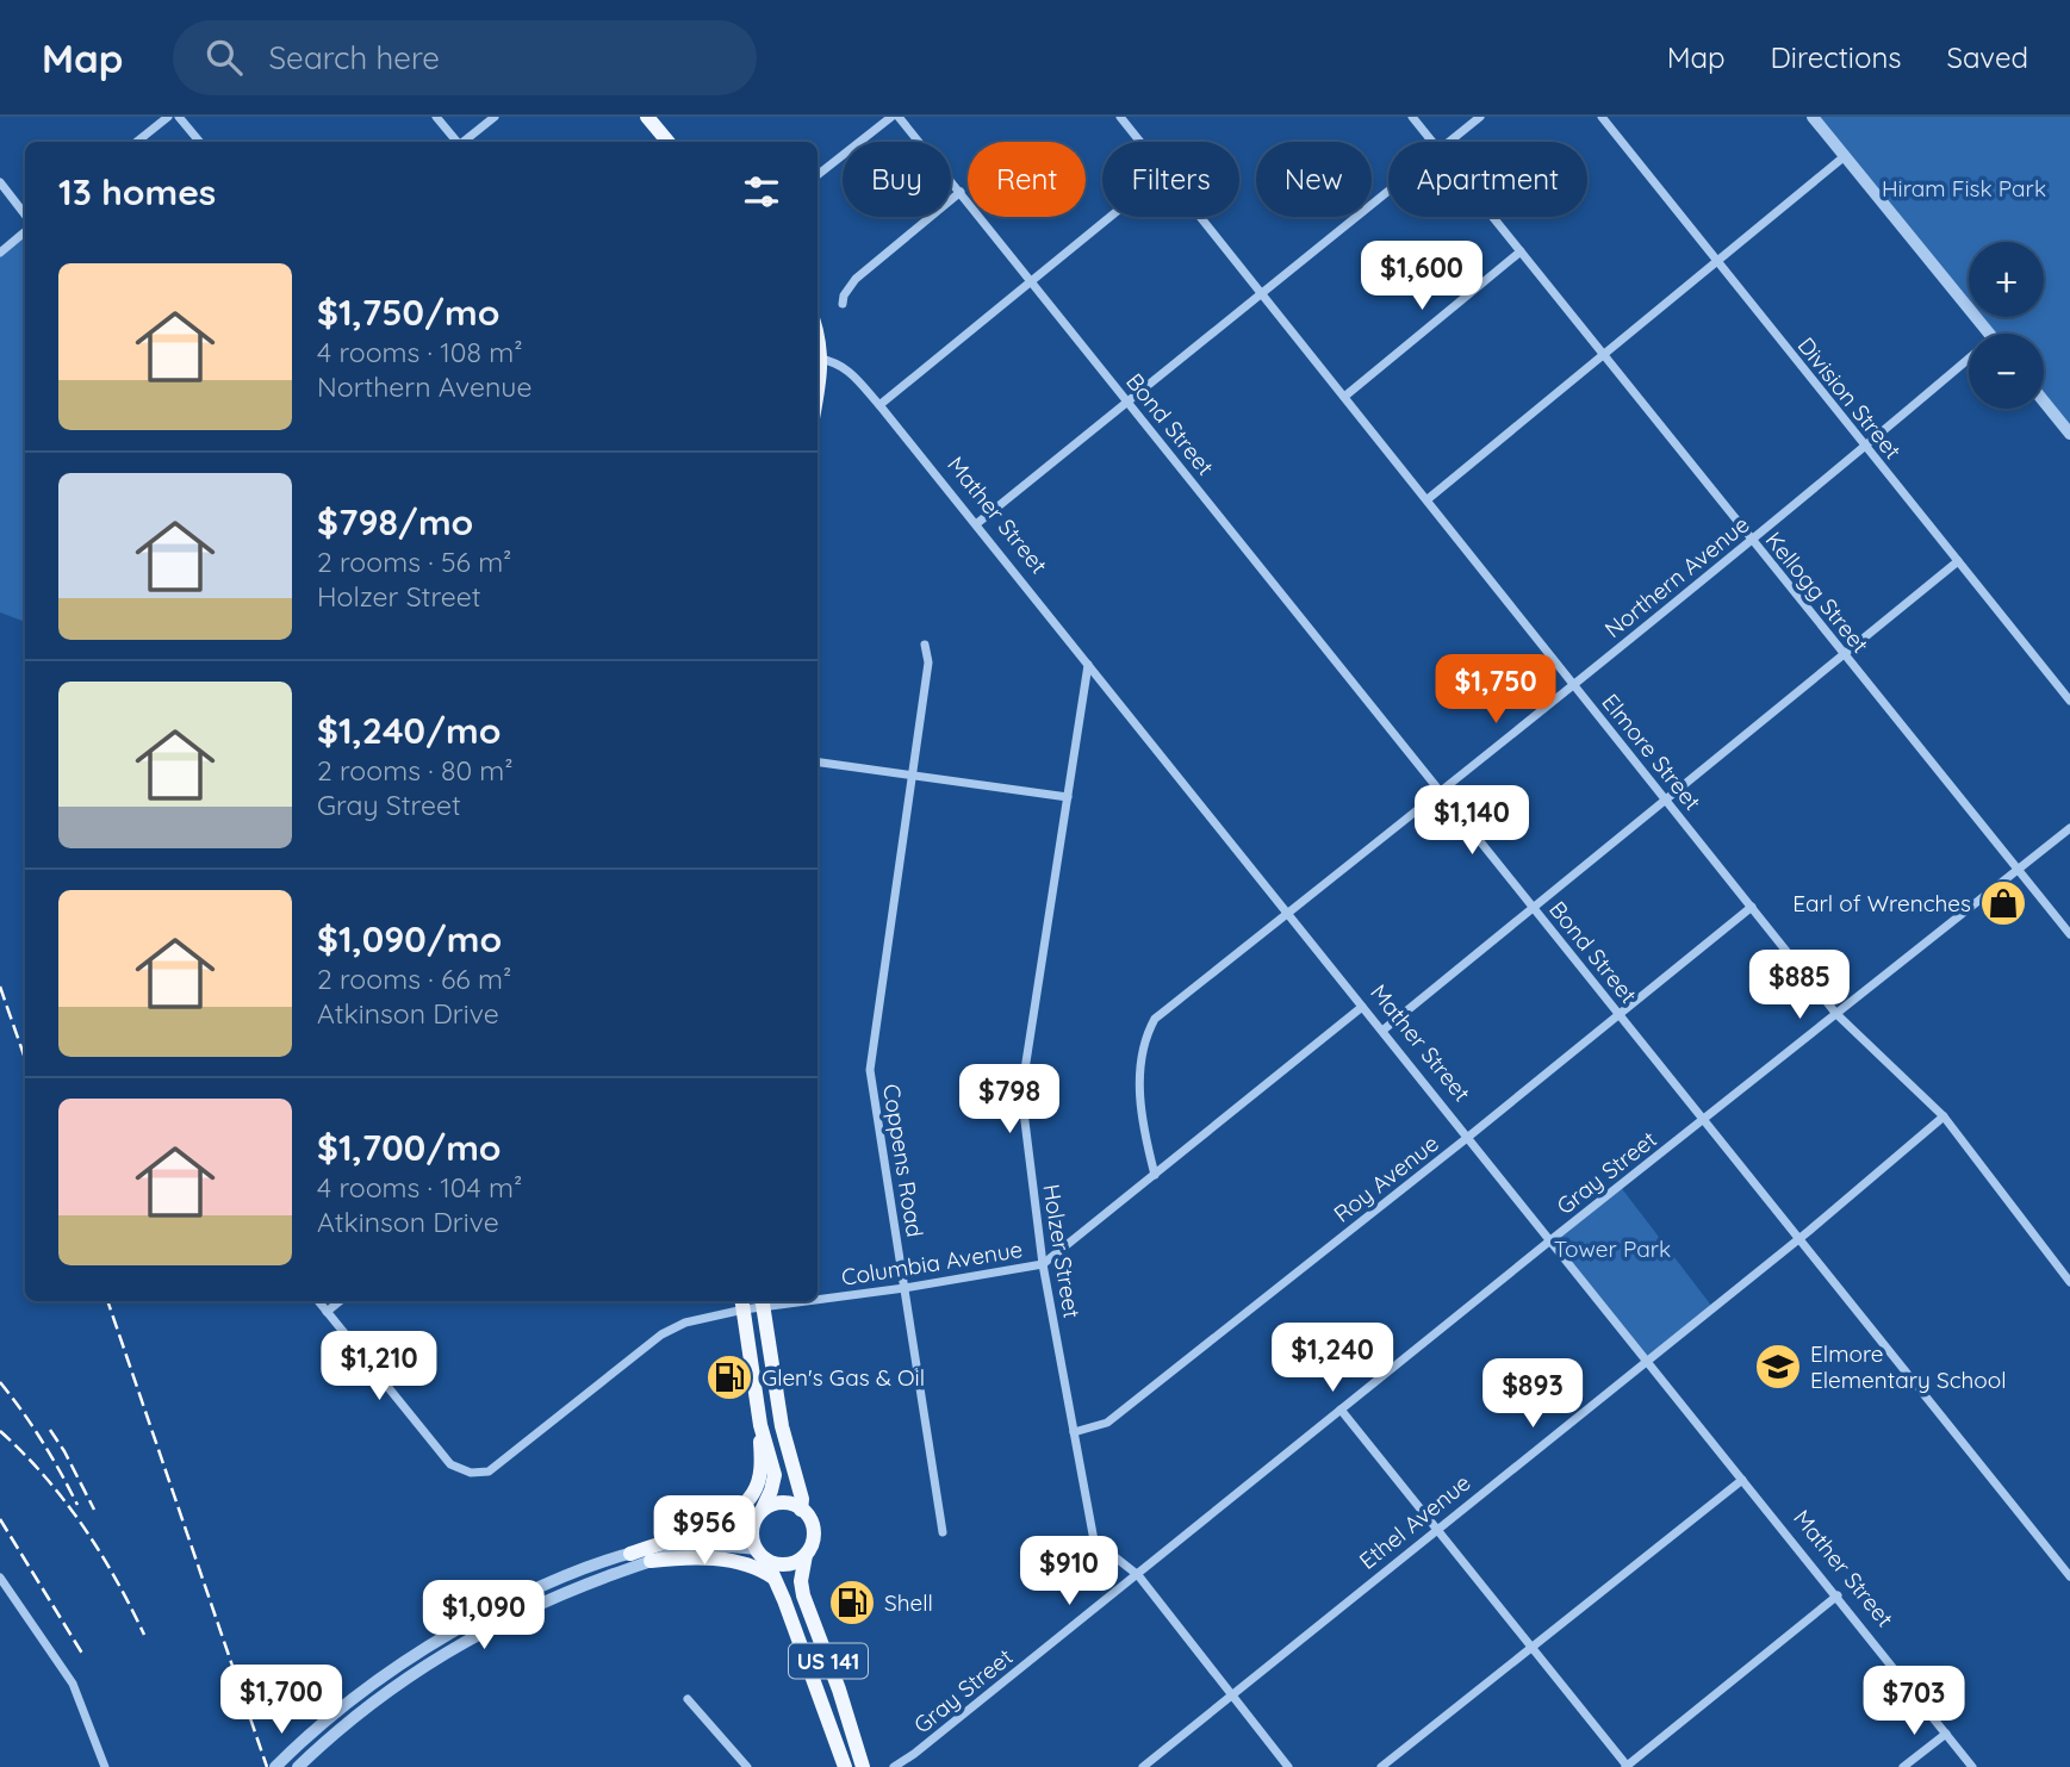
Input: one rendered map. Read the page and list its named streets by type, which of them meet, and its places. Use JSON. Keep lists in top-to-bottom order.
{
  "streets": {
    "main road": ["US 141"],
    "street": [
      "Division Street",
      "Bond Street",
      "Mather Street",
      "Northern Avenue",
      "Kellogg Street",
      "Elmore Street",
      "Coppens Road",
      "Gray Street",
      "Roy Avenue",
      "Holzer Street",
      "Columbia Avenue",
      "Ethel Avenue"
    ]
  },
  "crossings": [
    ["Division Street", "Northern Avenue"],
    ["Bond Street", "Northern Avenue"],
    ["Bond Street", "Gray Street"],
    ["Bond Street", "Roy Avenue"],
    ["Bond Street", "Ethel Avenue"],
    ["Mather Street", "Northern Avenue"],
    ["Mather Street", "Gray Street"],
    ["Mather Street", "Roy Avenue"],
    ["Mather Street", "Holzer Street"],
    ["Mather Street", "Columbia Avenue"],
    ["Mather Street", "Ethel Avenue"],
    ["Northern Avenue", "Kellogg Street"],
    ["Northern Avenue", "Elmore Street"],
    ["Northern Avenue", "Columbia Avenue"],
    ["Kellogg Street", "Gray Street"],
    ["Elmore Street", "Gray Street"],
    ["Elmore Street", "Roy Avenue"],
    ["Elmore Street", "Ethel Avenue"],
    ["Coppens Road", "Columbia Avenue"],
    ["Gray Street", "Holzer Street"],
    ["Roy Avenue", "Holzer Street"],
    ["Holzer Street", "Columbia Avenue"],
    ["Holzer Street", "Ethel Avenue"]
  ],
  "parks": ["Hiram Fisk Park", "Tower Park"],
  "places": {
    "shop": ["Earl of Wrenches"],
    "school or university": ["Elmore Elementary School"],
    "fuel station": ["Glen's Gas & Oil", "Shell"]
  },
  "page": {
    "header": "Map",
    "search": "Search here",
    "nav": ["Map", "Directions", "Saved"],
    "chip": [
      "Buy",
      "Rent",
      "Filters",
      "New",
      "Apartment"
    ],
    "heading": "13 homes",
    "price": [
      "$1,600",
      "$1,750",
      "$1,140",
      "$885",
      "$798",
      "$1,240",
      "$1,210",
      "$893",
      "$956",
      "$910",
      "$1,090",
      "$1,700",
      "$703"
    ],
    "map_buttons": ["+", "−"],
    "list": [
      {
        "name": "$1,750/mo",
        "note": "4 rooms · 108 m² · Northern Avenue"
      },
      {
        "name": "$798/mo",
        "note": "2 rooms · 56 m² · Holzer Street"
      },
      {
        "name": "$1,240/mo",
        "note": "2 rooms · 80 m² · Gray Street"
      },
      {
        "name": "$1,090/mo",
        "note": "2 rooms · 66 m² · Atkinson Drive"
      },
      {
        "name": "$1,700/mo",
        "note": "4 rooms · 104 m² · Atkinson Drive"
      }
    ]
  }
}
